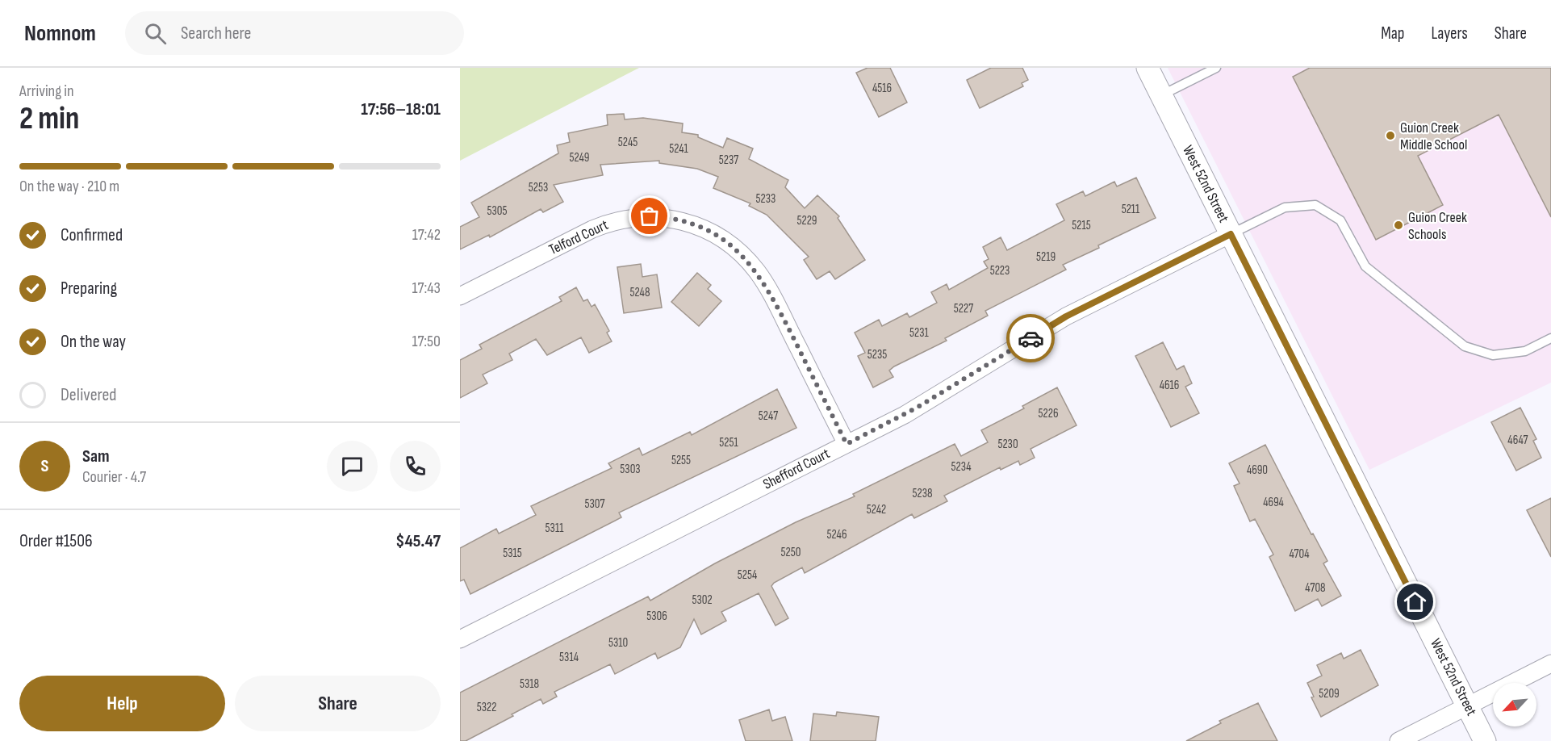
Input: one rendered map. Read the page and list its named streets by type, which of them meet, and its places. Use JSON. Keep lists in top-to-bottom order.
{
  "streets": {
    "street": ["West 52nd Street", "Telford Court", "Shefford Court"]
  },
  "crossings": [
    ["West 52nd Street", "Shefford Court"],
    ["Telford Court", "Shefford Court"]
  ],
  "places": ["Guion Creek Middle School", "Guion Creek Schools"],
  "house_numbers": [
    "4516",
    "5245",
    "5241",
    "5249",
    "5237",
    "5253",
    "5233",
    "5211",
    "5305",
    "5229",
    "5215",
    "5219",
    "5223",
    "5248",
    "5227",
    "5231",
    "5235",
    "4616",
    "5226",
    "5247",
    "4647",
    "5251",
    "5230",
    "5255",
    "5234",
    "5303",
    "4690",
    "5238",
    "4694",
    "5307",
    "5242",
    "5311",
    "5246",
    "5250",
    "5315",
    "4704",
    "5254",
    "4708",
    "5302",
    "5306",
    "5310",
    "5314",
    "5318",
    "5209",
    "5322"
  ],
  "north": "bottom left",
  "page": {
    "header": "Nomnom",
    "search": "Search here",
    "nav": ["Map", "Layers", "Share"],
    "heading": ["2 min", "Arriving in", "17:56–18:01"],
    "panel": [
      "Sam",
      "Courier · 4.7",
      "Order #1506",
      "$45.47"
    ],
    "bar": "On the way · 210 m",
    "list": [
      ["Confirmed", "17:42"],
      ["Preparing", "17:43"],
      ["On the way", "17:50"],
      "Delivered"
    ],
    "round": "S",
    "buttons": ["Help", "Share"]
  }
}
